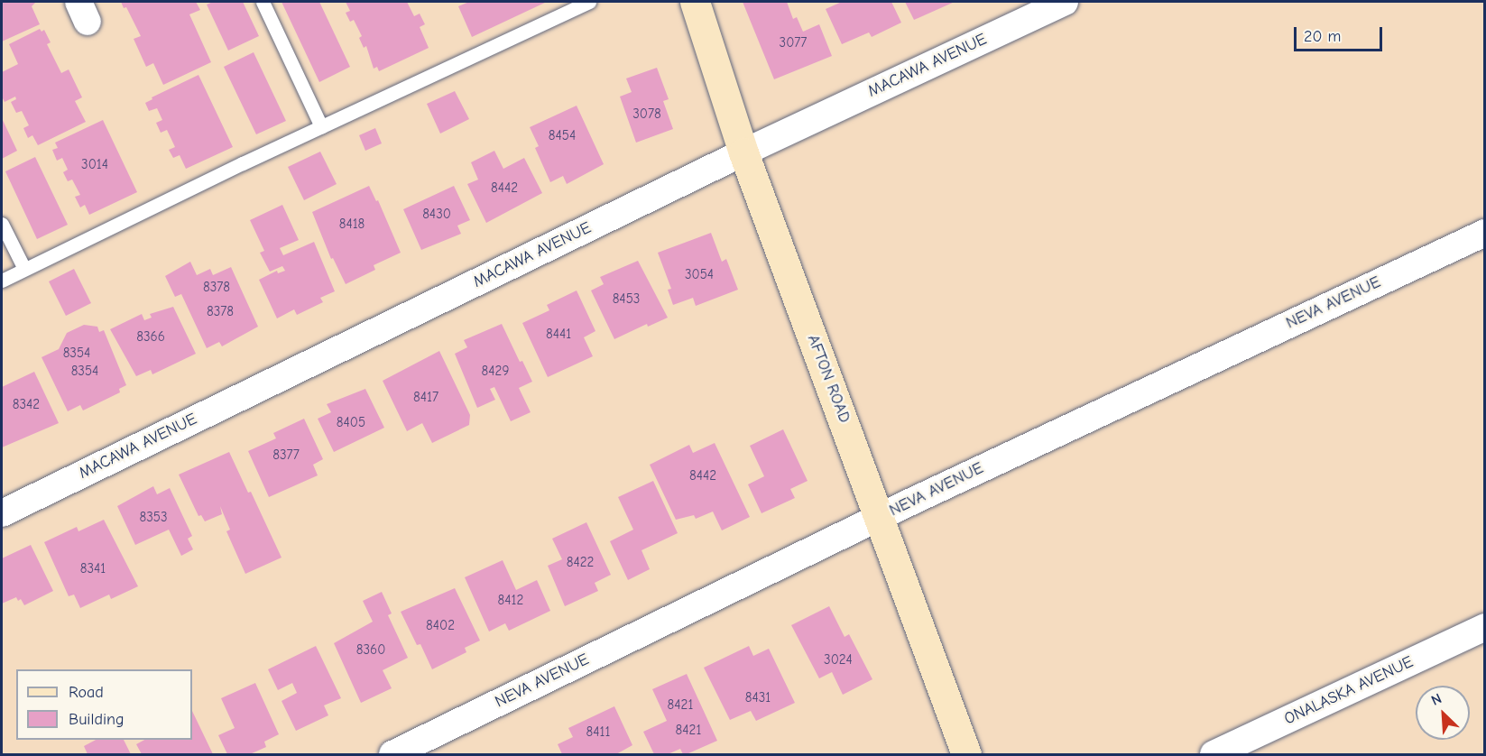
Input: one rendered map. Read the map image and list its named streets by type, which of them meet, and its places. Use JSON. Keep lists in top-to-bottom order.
{
  "streets": {
    "street": [
      "MACAWA AVENUE",
      "NEVA AVENUE",
      "AFTON ROAD",
      "ONALASKA AVENUE"
    ]
  },
  "crossings": [
    ["MACAWA AVENUE", "AFTON ROAD"],
    ["NEVA AVENUE", "AFTON ROAD"]
  ],
  "house_numbers": [
    "3077",
    "3078",
    "8454",
    "3014",
    "8442",
    "8430",
    "8418",
    "3054",
    "8378",
    "8453",
    "8378",
    "8441",
    "8366",
    "8354",
    "8354",
    "8429",
    "8417",
    "8342",
    "8405",
    "8377",
    "8442",
    "8353",
    "8422",
    "8341",
    "8412",
    "8402",
    "8360",
    "3024",
    "8431",
    "8421",
    "8421",
    "8411"
  ],
  "legend": ["Road", "Building"],
  "scale_bar": "20 m",
  "north": "top left"
}
